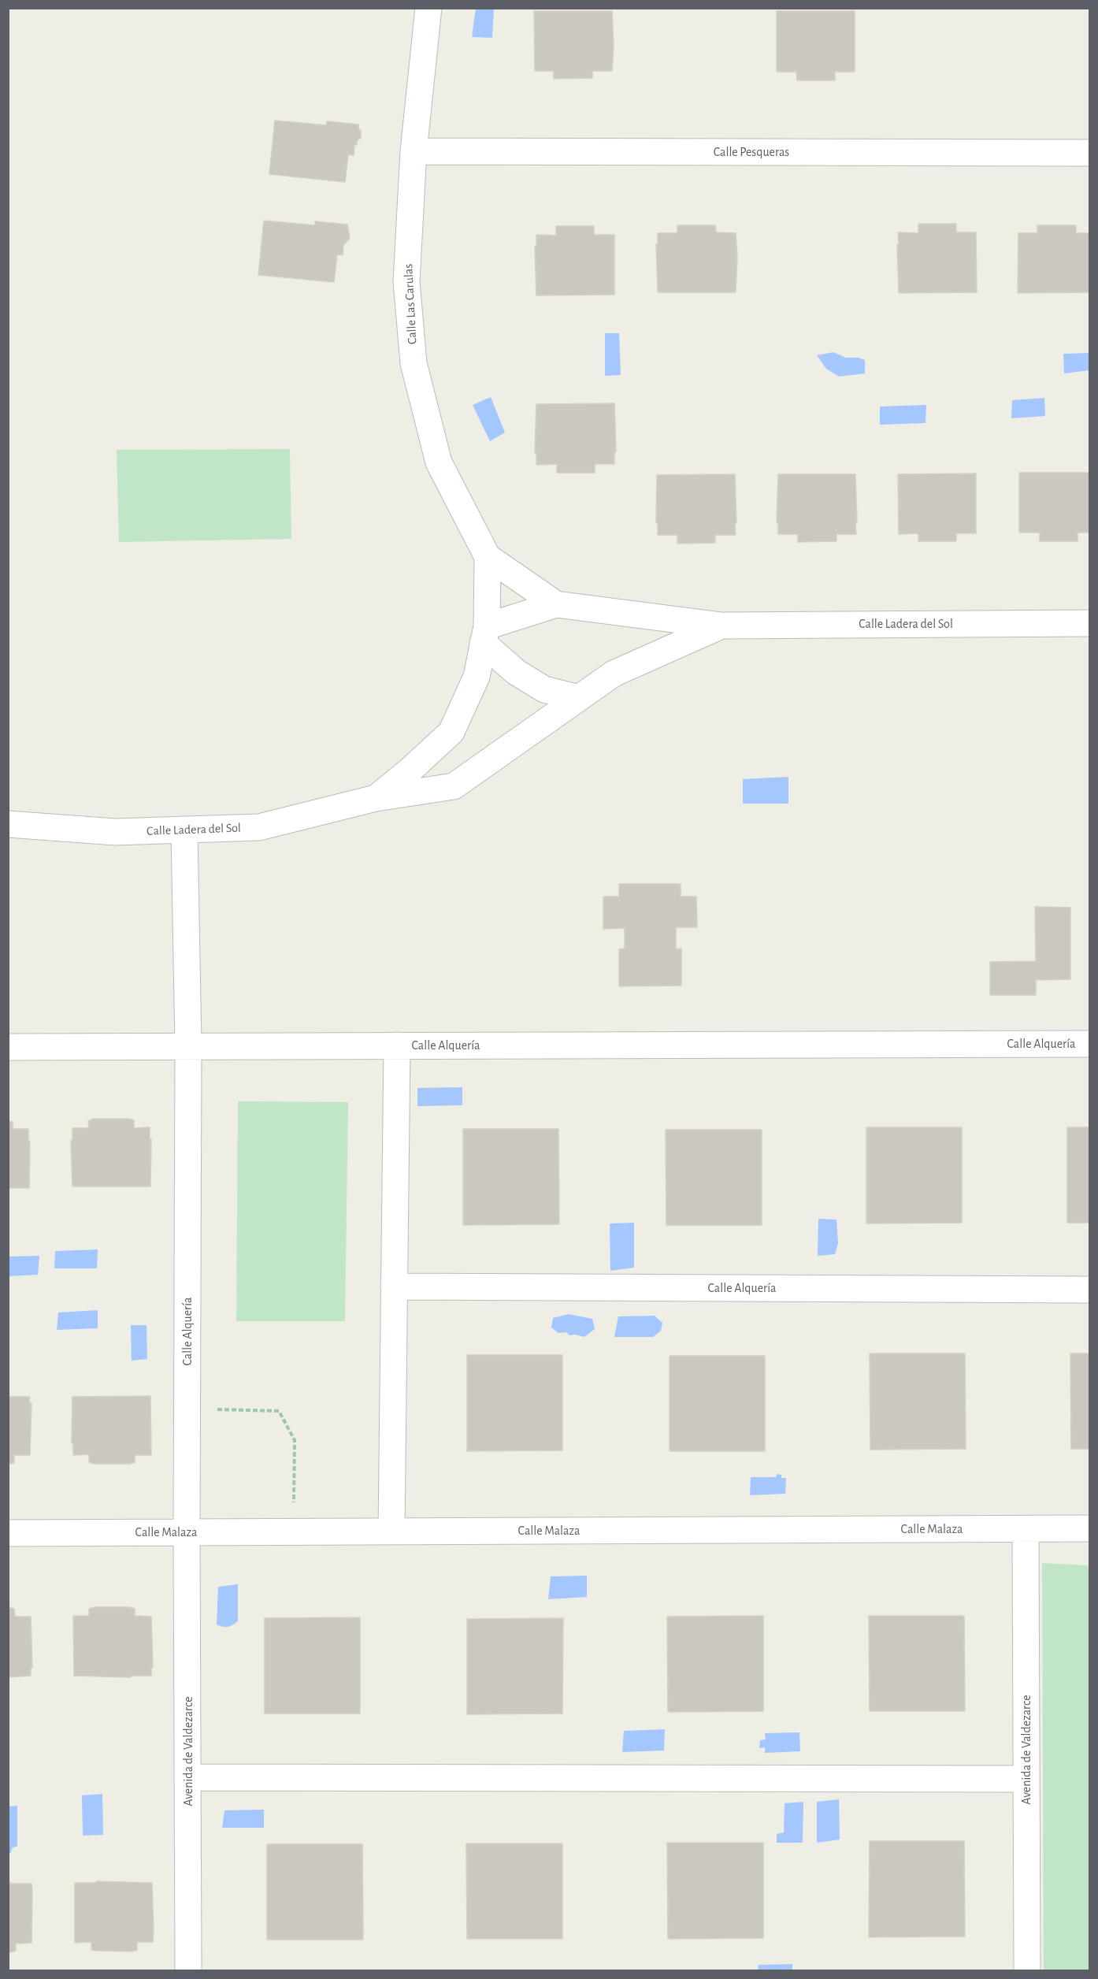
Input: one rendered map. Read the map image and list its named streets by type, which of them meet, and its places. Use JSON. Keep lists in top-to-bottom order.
{
  "streets": {
    "street": [
      "Calle Pesqueras",
      "Calle Las Carulas",
      "Calle Ladera del Sol",
      "Calle Alquería",
      "Calle Malaza",
      "Avenida de Valdezarce"
    ]
  },
  "crossings": [
    ["Calle Pesqueras", "Calle Las Carulas"],
    ["Calle Las Carulas", "Calle Ladera del Sol"],
    ["Calle Ladera del Sol", "Calle Alquería"],
    ["Calle Alquería", "Calle Malaza"],
    ["Calle Alquería", "Avenida de Valdezarce"],
    ["Calle Malaza", "Avenida de Valdezarce"]
  ]
}
